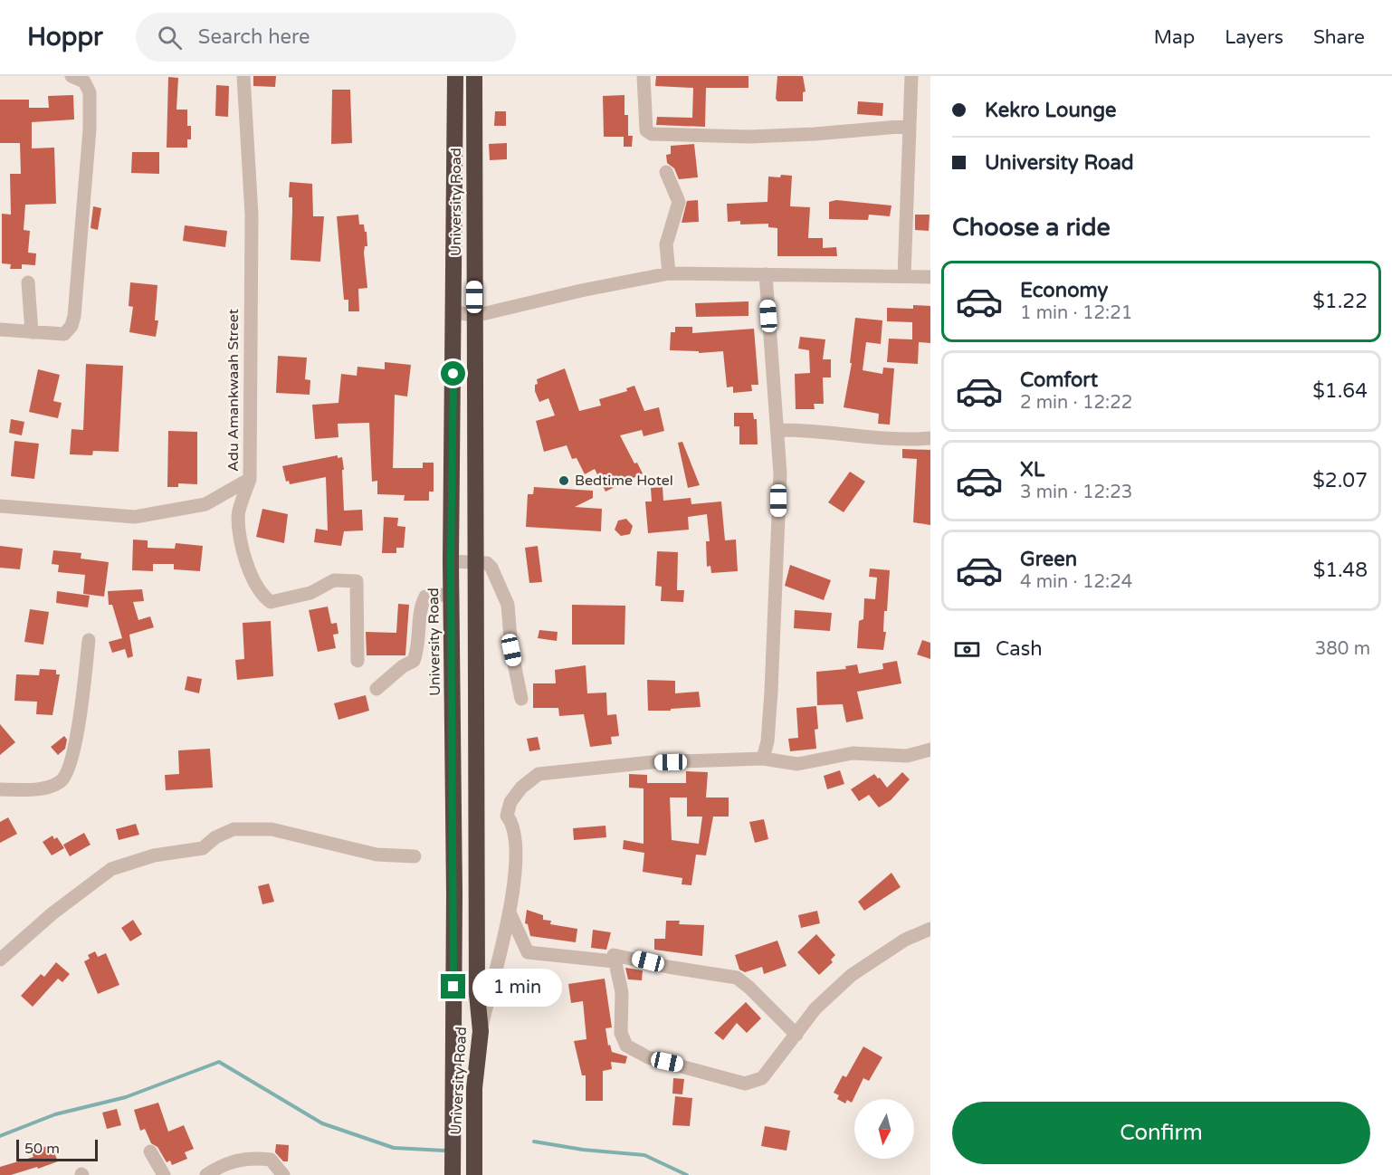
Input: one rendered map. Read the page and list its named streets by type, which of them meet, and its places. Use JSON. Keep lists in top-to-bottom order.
{
  "streets": {
    "highway": ["University Road"],
    "street": ["Adu Amankwaah Street"]
  },
  "places": ["Bedtime Hotel"],
  "scale_bar": "50 m",
  "north": "bottom",
  "page": {
    "header": "Hoppr",
    "search": "Search here",
    "nav": ["Map", "Layers", "Share"],
    "banner": ["Kekro Lounge", "University Road"],
    "heading": "Choose a ride",
    "list": [
      {
        "name": "Economy",
        "note": "1 min · 12:21",
        "value": "$1.22"
      },
      {
        "name": "Comfort",
        "note": "2 min · 12:22",
        "value": "$1.64"
      },
      {
        "name": "XL",
        "note": "3 min · 12:23",
        "value": "$2.07"
      },
      {
        "name": "Green",
        "note": "4 min · 12:24",
        "value": "$1.48"
      }
    ],
    "pay": ["Cash", "380 m"],
    "bubble": "1 min",
    "buttons": "Confirm",
    "scale": "50 m"
  }
}
